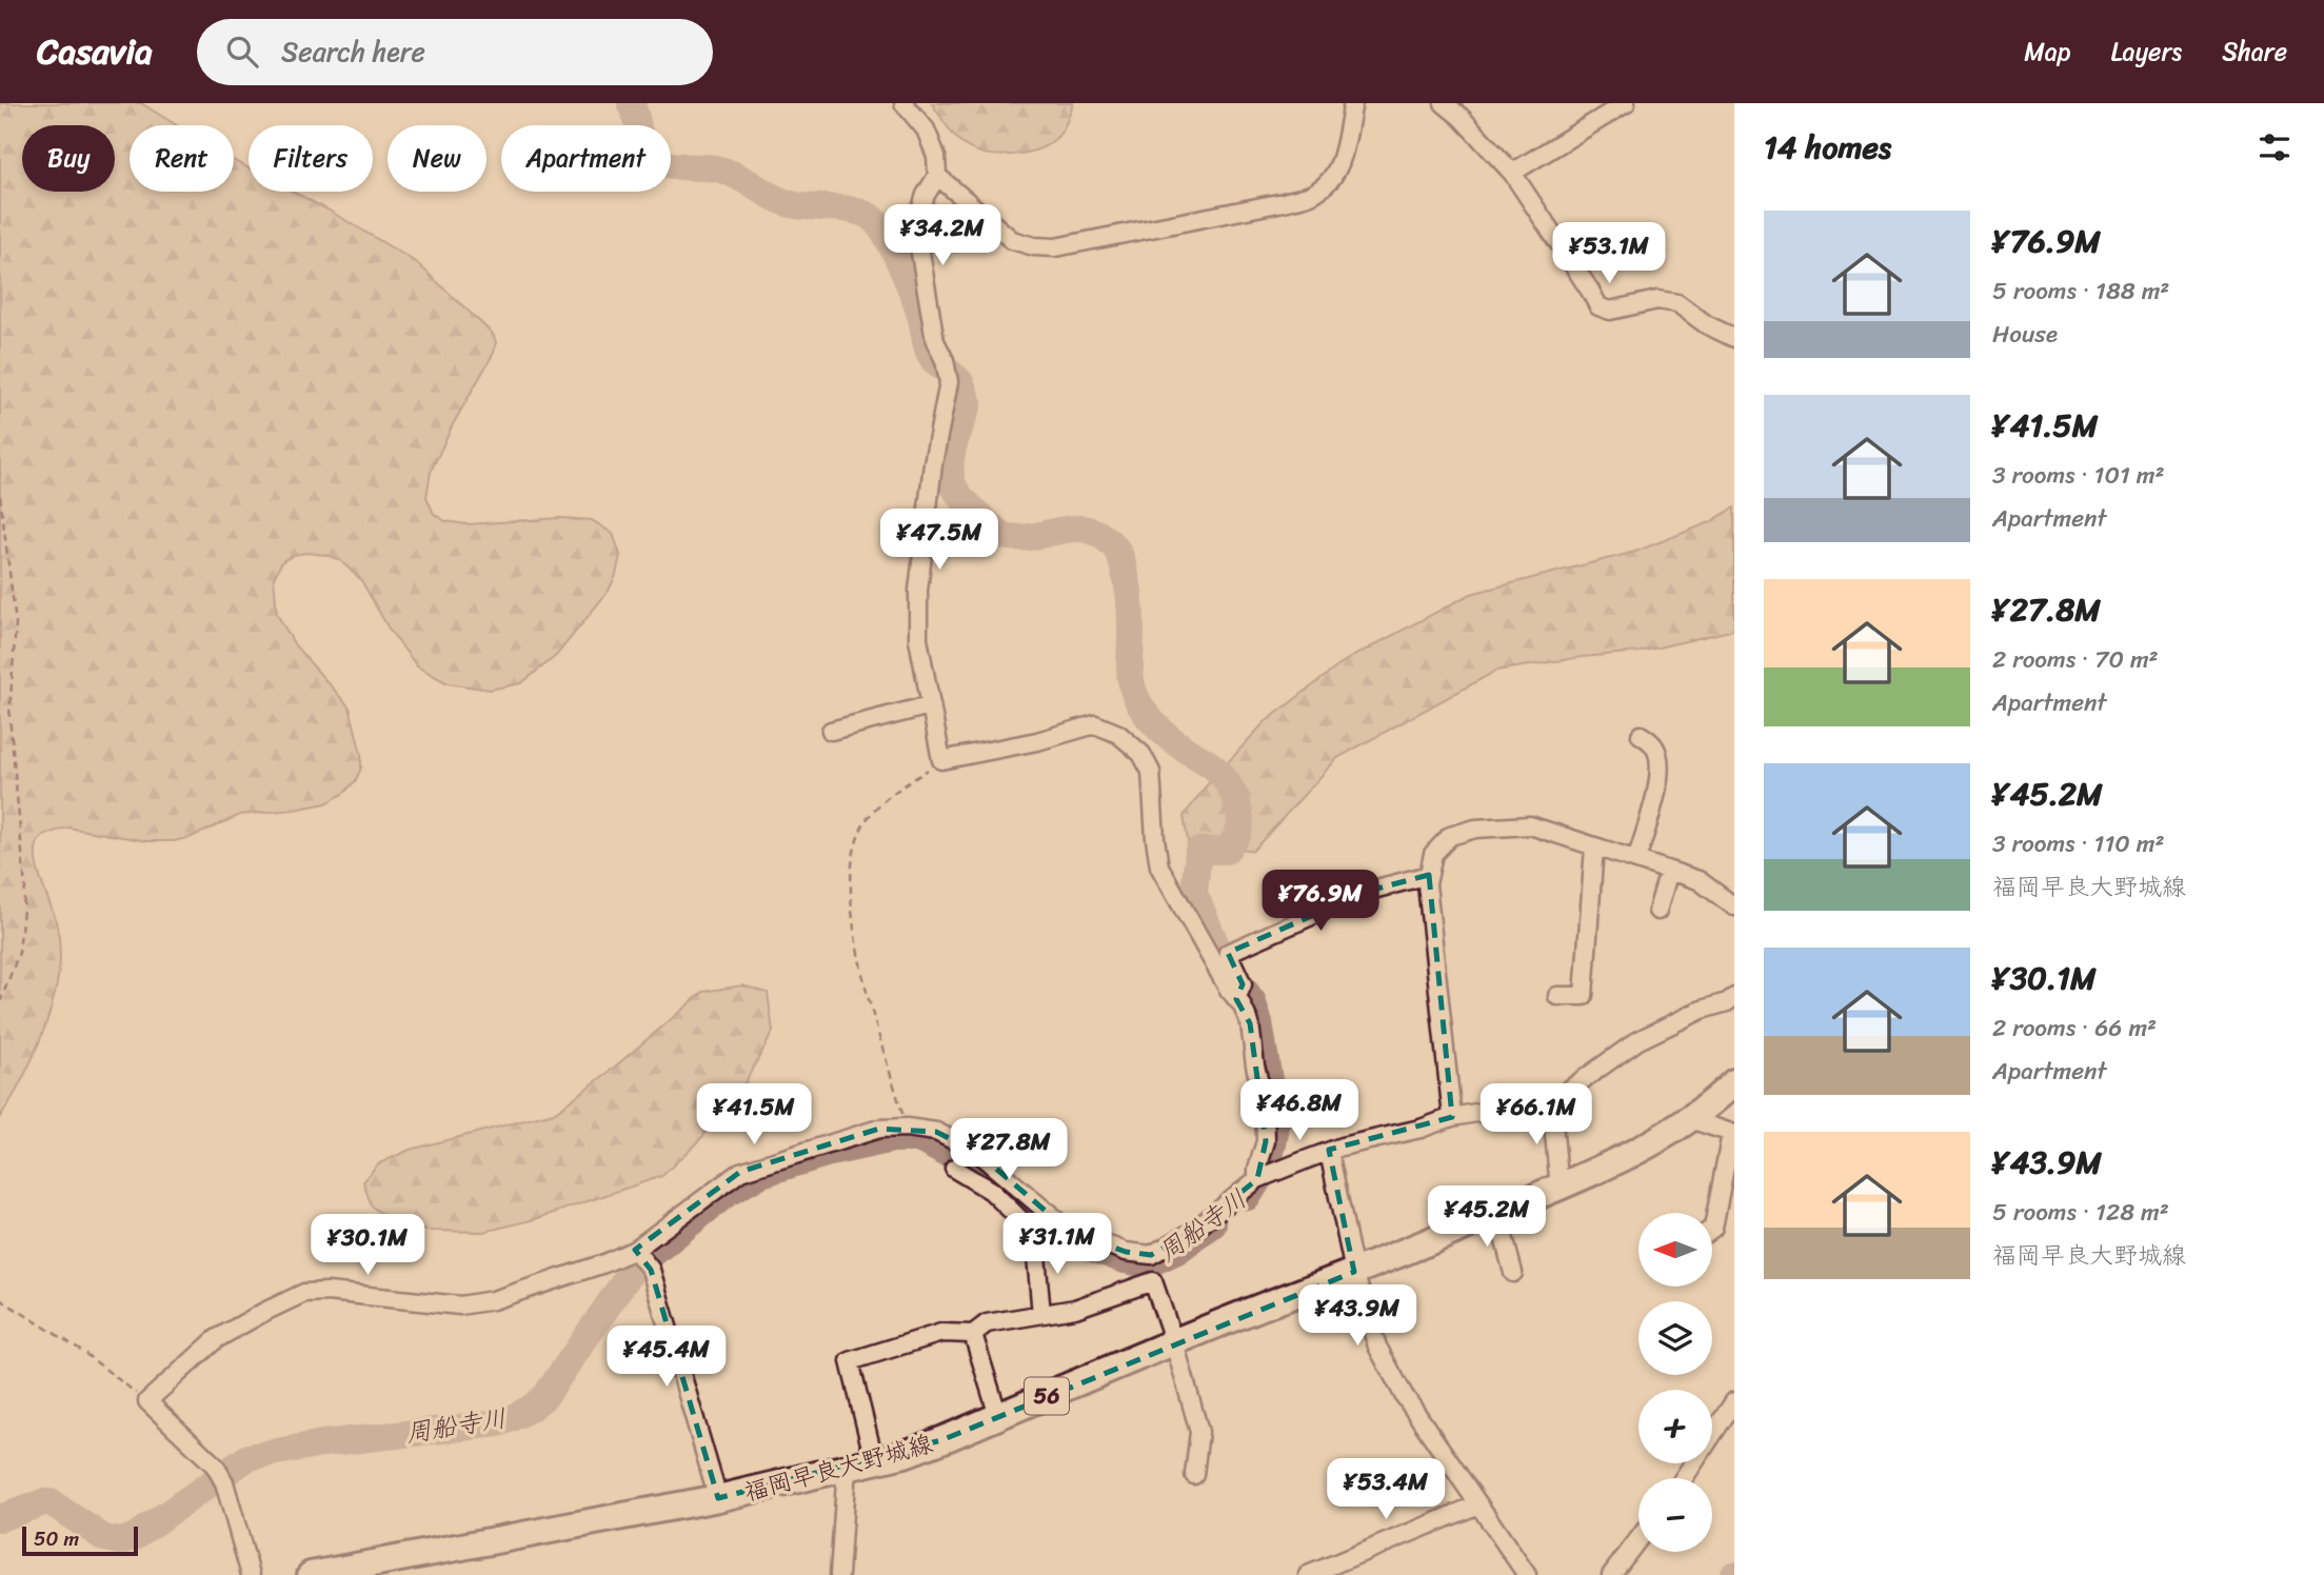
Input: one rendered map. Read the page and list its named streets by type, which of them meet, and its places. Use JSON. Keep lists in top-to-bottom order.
{
  "streets": {
    "main road": ["56", "福岡早良大野城線"]
  },
  "water": ["周船寺川"],
  "scale_bar": "50 m",
  "north": "left",
  "page": {
    "header": "Casavia",
    "search": "Search here",
    "nav": ["Map", "Layers", "Share"],
    "heading": "14 homes",
    "chip": [
      "Buy",
      "Rent",
      "Filters",
      "New",
      "Apartment"
    ],
    "list": [
      {
        "name": "¥76.9M",
        "note": "5 rooms · 188 m² · House"
      },
      {
        "name": "¥41.5M",
        "note": "3 rooms · 101 m² · Apartment"
      },
      {
        "name": "¥27.8M",
        "note": "2 rooms · 70 m² · Apartment"
      },
      {
        "name": "¥45.2M",
        "note": "3 rooms · 110 m² · 福岡早良大野城線"
      },
      {
        "name": "¥30.1M",
        "note": "2 rooms · 66 m² · Apartment"
      },
      {
        "name": "¥43.9M",
        "note": "5 rooms · 128 m² · 福岡早良大野城線"
      }
    ],
    "price": [
      "¥34.2M",
      "¥53.1M",
      "¥47.5M",
      "¥76.9M",
      "¥46.8M",
      "¥41.5M",
      "¥66.1M",
      "¥27.8M",
      "¥45.2M",
      "¥31.1M",
      "¥30.1M",
      "¥43.9M",
      "¥45.4M",
      "¥53.4M"
    ],
    "map_buttons": ["+", "−"],
    "scale": "50 m"
  }
}
